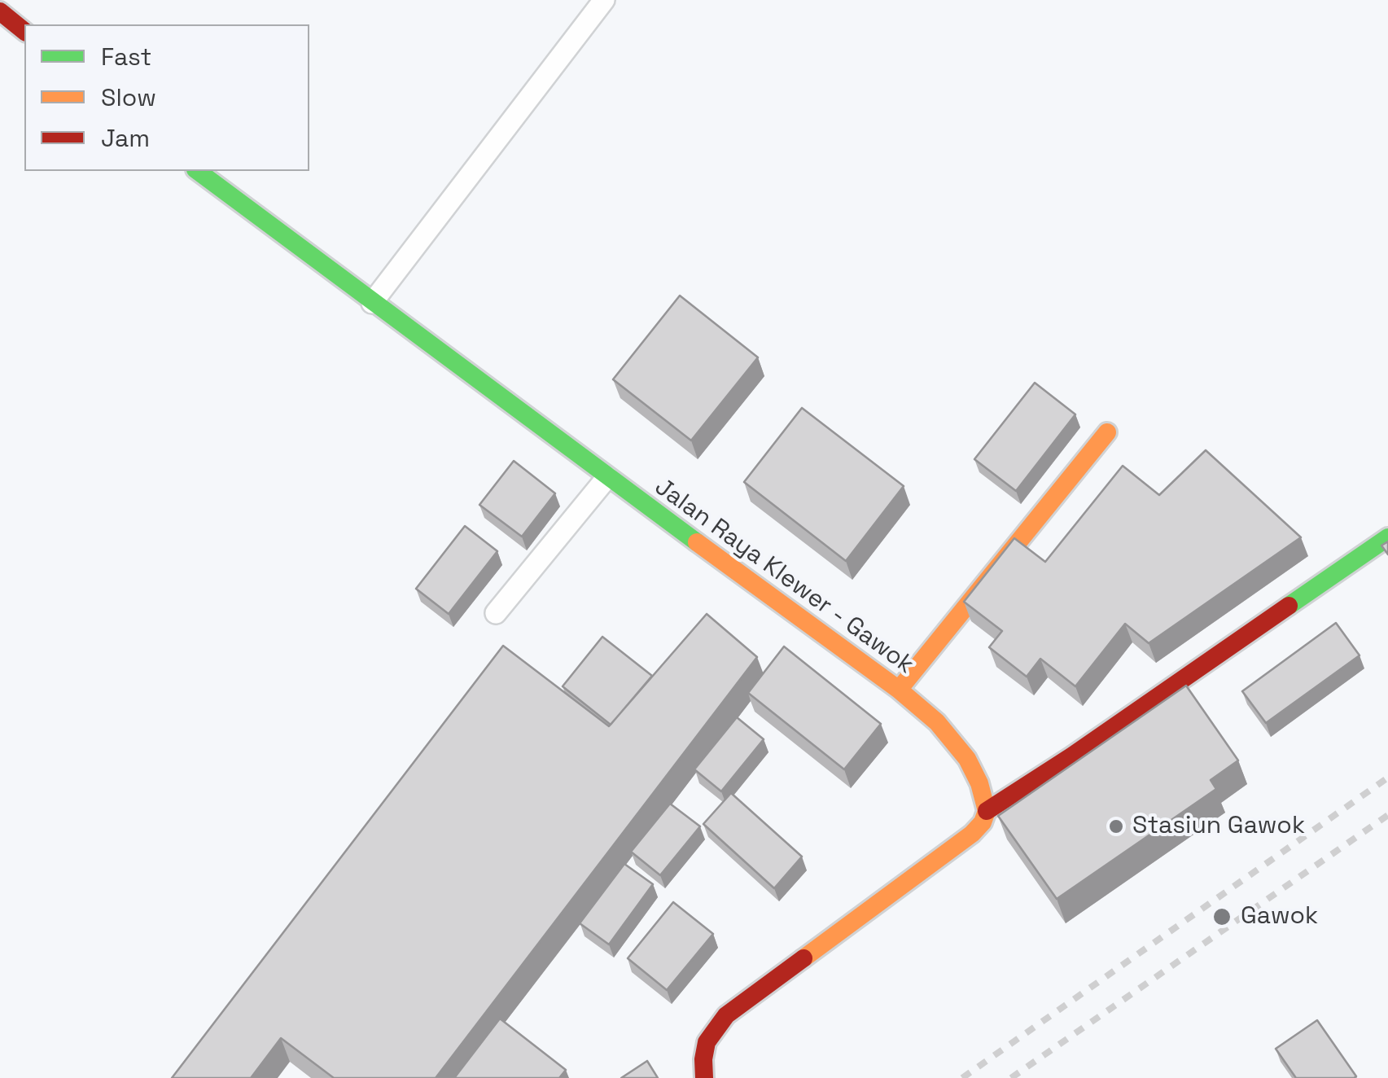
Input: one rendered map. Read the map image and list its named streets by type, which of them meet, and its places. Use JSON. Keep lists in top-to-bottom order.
{
  "streets": {
    "main road": ["Jalan Raya Klewer - Gawok"]
  },
  "places": ["Stasiun Gawok", "Gawok"],
  "legend": ["Fast", "Slow", "Jam"]
}
